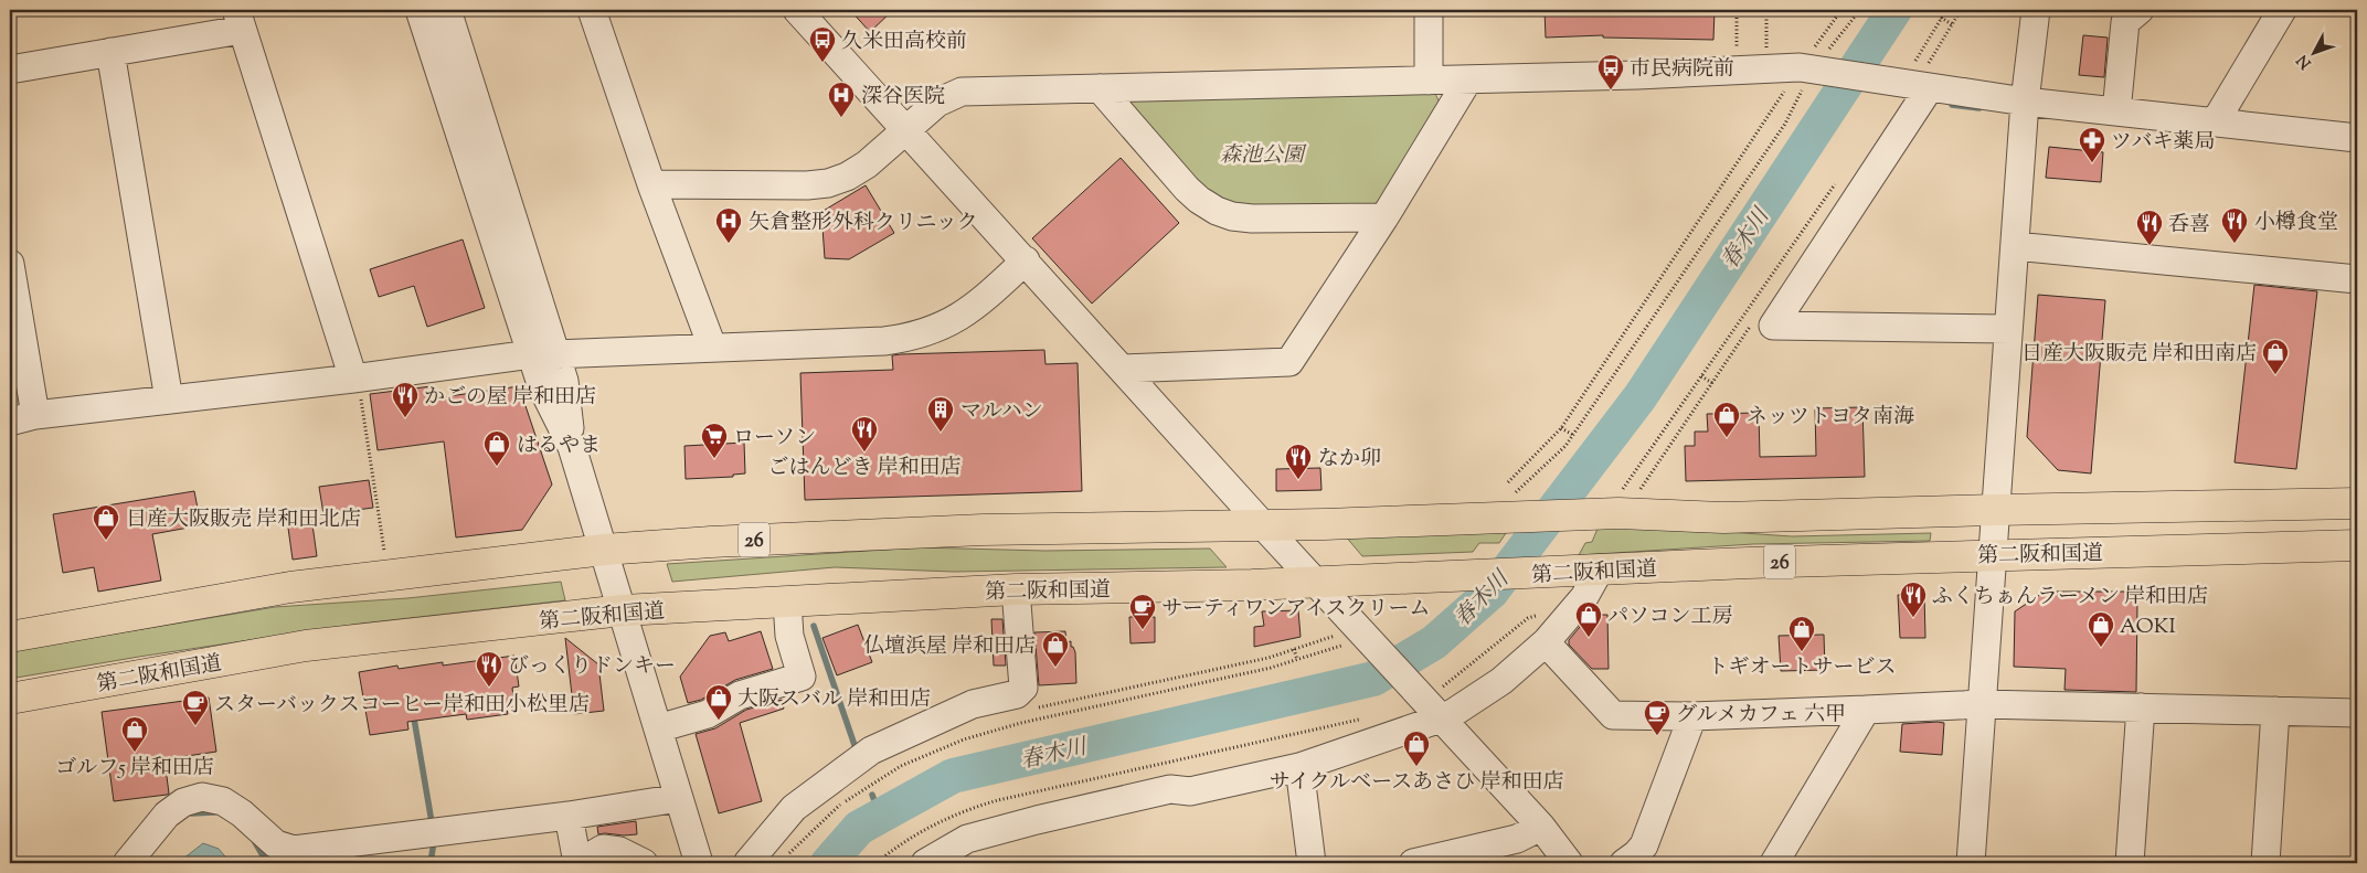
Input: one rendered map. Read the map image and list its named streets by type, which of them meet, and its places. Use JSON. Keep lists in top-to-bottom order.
{
  "streets": {
    "highway": ["26", "第二阪和国道"]
  },
  "water": ["春木川"],
  "parks": ["森池公園"],
  "places": {
    "bus stop": ["久米田高校前", "市民病院前"],
    "hospital": ["深谷医院", "矢倉整形外科クリニック"],
    "pharmacy": ["ツバキ薬局"],
    "restaurant": [
      "小樽食堂",
      "呑喜",
      "かごの屋 岸和田店",
      "ごはんどき 岸和田店",
      "なか卯",
      "ふくちぁんラーメン 岸和田店",
      "びっくりドンキー"
    ],
    "shop": [
      "日産大阪販売 岸和田南店",
      "ネッツトヨタ南海",
      "はるやま",
      "日産大阪販売 岸和田北店",
      "パソコン工房",
      "AOKI",
      "トギオートサービス",
      "仏壇浜屋 岸和田店",
      "大阪スバル 岸和田店",
      "ゴルフ5 岸和田店",
      "サイクルベースあさひ 岸和田店"
    ],
    "building": ["マルハン"],
    "supermarket": ["ローソン"],
    "cafe": ["サーティワンアイスクリーム", "スターバックスコーヒー岸和田小松里店", "グルメカフェ 六甲"]
  },
  "north": "bottom left"
}
